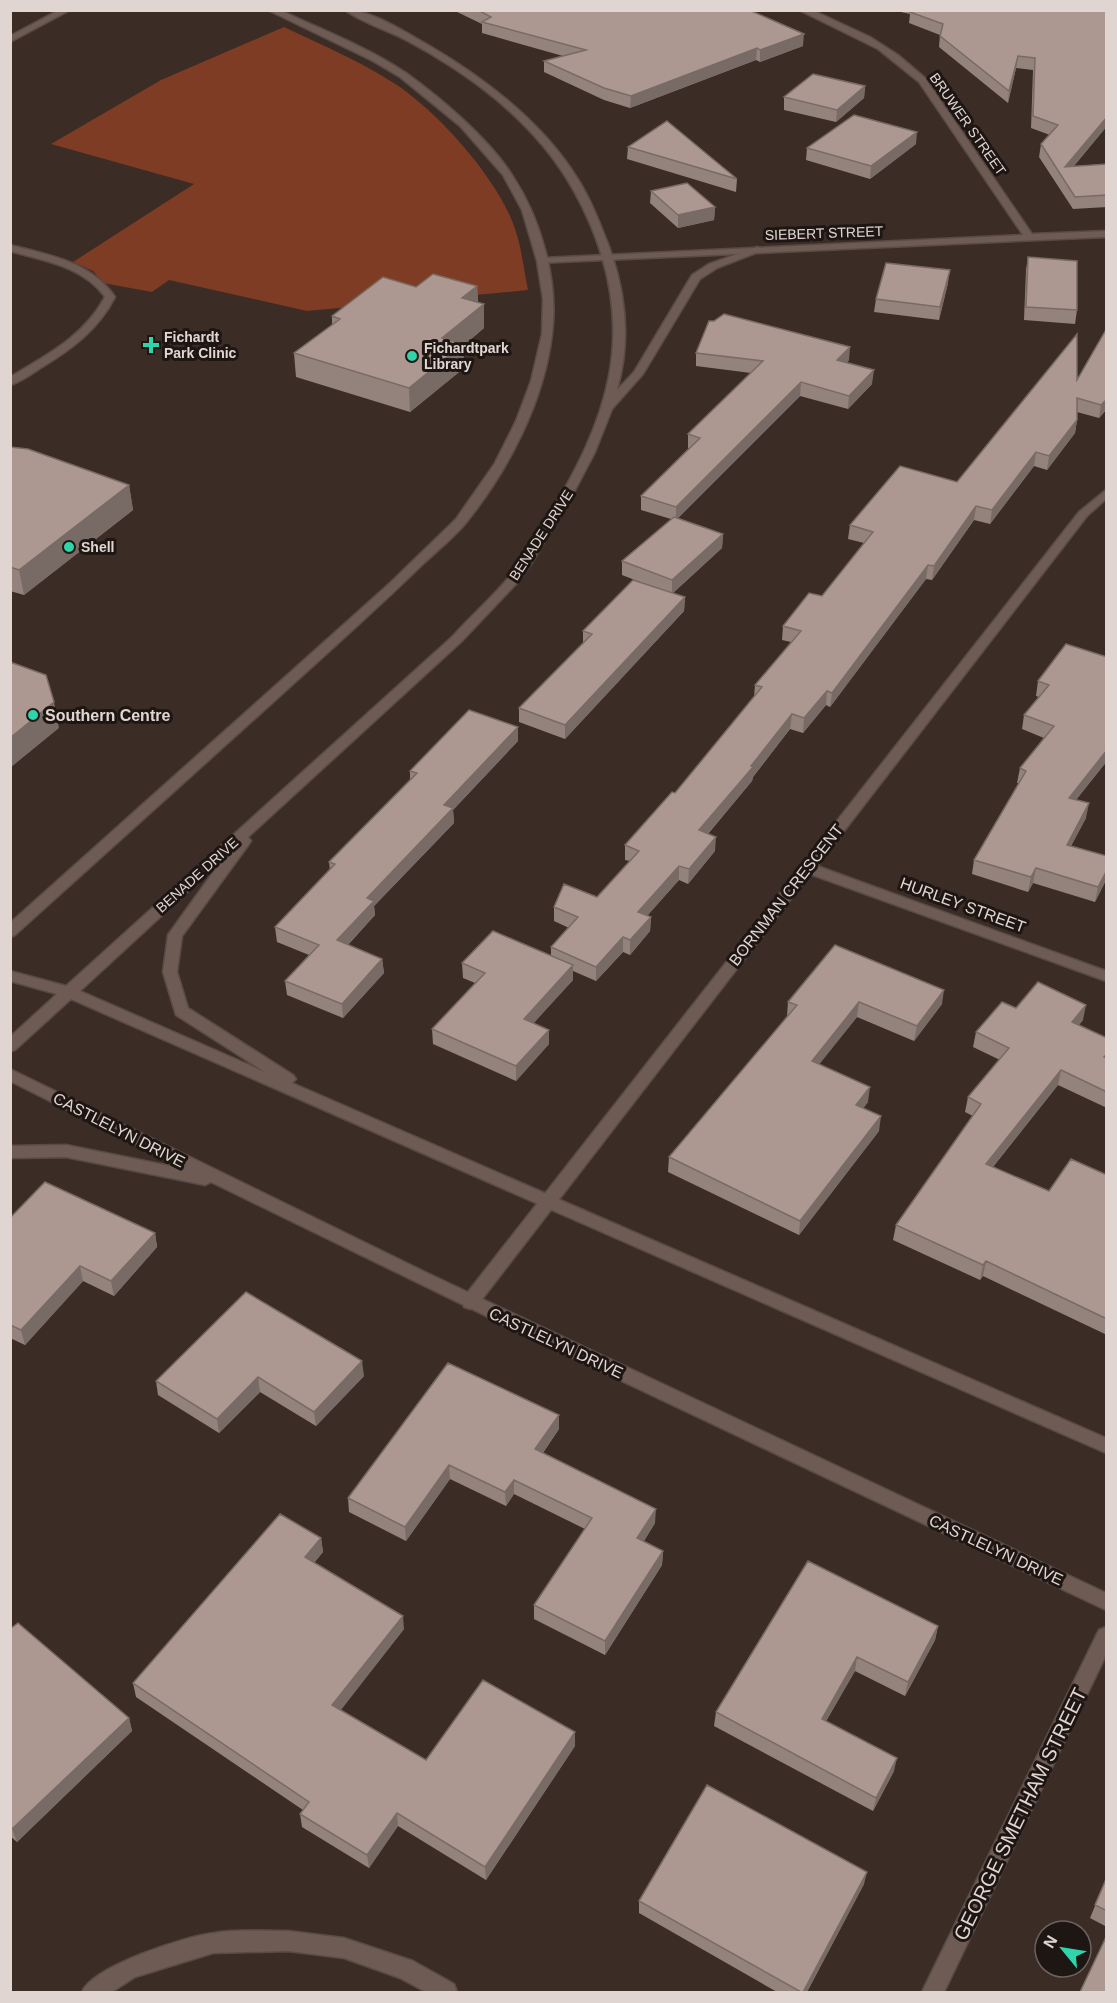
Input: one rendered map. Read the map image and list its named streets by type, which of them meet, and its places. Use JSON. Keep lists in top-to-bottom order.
{
  "streets": {
    "street": [
      "BRUWER STREET",
      "SIEBERT STREET",
      "BENADE DRIVE",
      "BORNMAN CRESCENT",
      "HURLEY STREET",
      "CASTLELYN DRIVE",
      "GEORGE SMETHAM STREET"
    ]
  },
  "crossings": [
    ["BRUWER STREET", "SIEBERT STREET"],
    ["SIEBERT STREET", "BENADE DRIVE"],
    ["BORNMAN CRESCENT", "HURLEY STREET"],
    ["BORNMAN CRESCENT", "CASTLELYN DRIVE"]
  ],
  "places": {
    "health": ["Fichardt Park Clinic"],
    "other": ["Fichardtpark Library", "Shell", "Southern Centre"]
  },
  "north": "top left"
}
